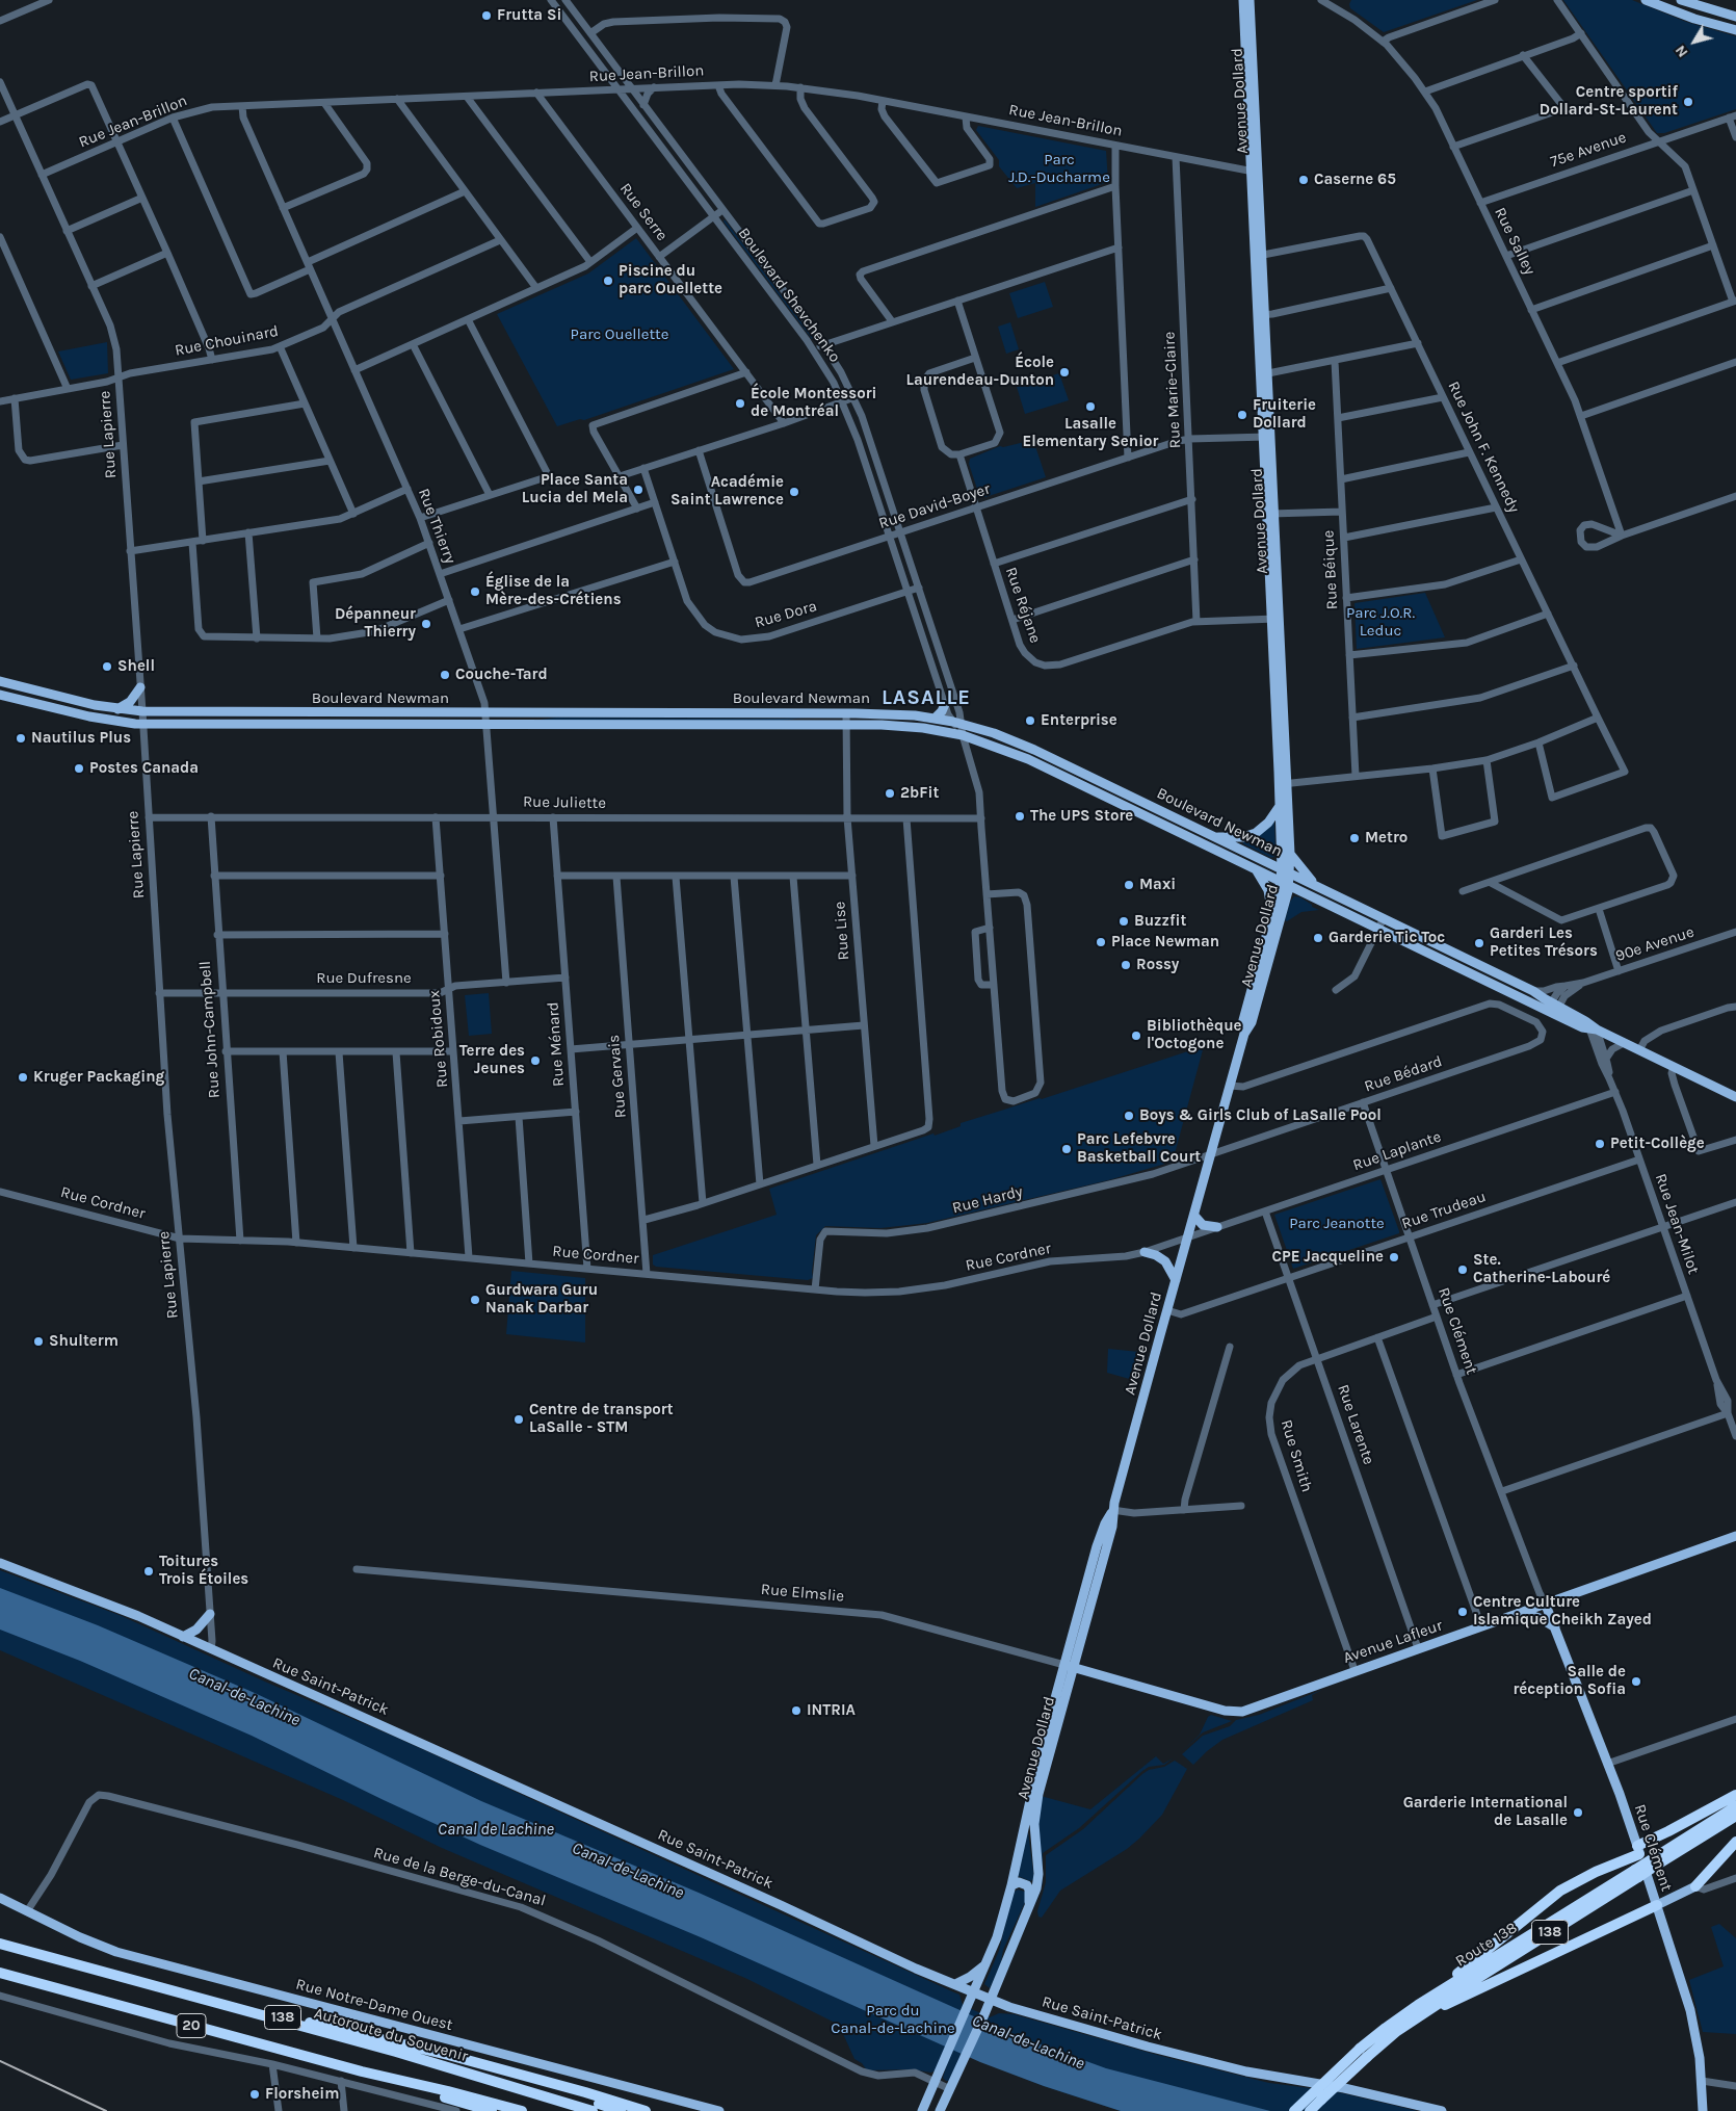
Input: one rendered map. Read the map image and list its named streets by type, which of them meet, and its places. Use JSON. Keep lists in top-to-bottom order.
{
  "streets": {
    "highway": [
      "138",
      "Route 138",
      "20",
      "Autoroute du Souvenir"
    ],
    "main road": [
      "Avenue Dollard",
      "Boulevard Newman",
      "Rue Clément",
      "Rue Elmslie",
      "Avenue Lafleur",
      "Rue Saint-Patrick",
      "Rue Notre-Dame Ouest"
    ],
    "street": [
      "Rue Jean-Brillon",
      "75e Avenue",
      "Rue Serre",
      "Rue Salley",
      "Boulevard Shevchenko",
      "Rue Chouinard",
      "Rue Marie-Claire",
      "Rue Lapierre",
      "Rue John F. Kennedy",
      "Rue David-Boyer",
      "Rue Thierry",
      "Rue Béique",
      "Rue Réjane",
      "Rue Dora",
      "Rue Juliette",
      "Rue Lise",
      "90e Avenue",
      "Rue Dufresne",
      "Rue John-Campbell",
      "Rue Robidoux",
      "Rue Ménard",
      "Rue Bédard",
      "Rue Gervais",
      "Rue Laplante",
      "Rue Hardy",
      "Rue Cordner",
      "Rue Trudeau",
      "Rue Jean-Milot",
      "Rue Larente",
      "Rue Smith",
      "Rue de la Berge-du-Canal"
    ]
  },
  "crossings": [
    ["Rue Jean-Brillon", "Avenue Dollard"],
    ["Rue Jean-Brillon", "Rue Serre"],
    ["Rue Jean-Brillon", "Boulevard Shevchenko"],
    ["Rue Jean-Brillon", "Rue Marie-Claire"],
    ["Rue Jean-Brillon", "Rue Lapierre"],
    ["Rue Jean-Brillon", "Rue Thierry"],
    ["Avenue Dollard", "Rue John F. Kennedy"],
    ["Avenue Dollard", "Rue David-Boyer"],
    ["Avenue Dollard", "Rue Réjane"],
    ["Avenue Dollard", "Boulevard Newman"],
    ["Avenue Dollard", "Rue Bédard"],
    ["Avenue Dollard", "Rue Laplante"],
    ["Avenue Dollard", "Rue Hardy"],
    ["Avenue Dollard", "Rue Cordner"],
    ["Avenue Dollard", "Rue Trudeau"],
    ["Avenue Dollard", "Rue Elmslie"],
    ["Avenue Dollard", "Rue Saint-Patrick"],
    ["Avenue Dollard", "Rue de la Berge-du-Canal"],
    ["75e Avenue", "Rue Salley"],
    ["Boulevard Shevchenko", "Rue David-Boyer"],
    ["Boulevard Shevchenko", "Rue Dora"],
    ["Boulevard Shevchenko", "Boulevard Newman"],
    ["Boulevard Shevchenko", "Rue Juliette"],
    ["Rue Chouinard", "Rue Lapierre"],
    ["Rue Chouinard", "Rue Thierry"],
    ["Rue Marie-Claire", "Rue David-Boyer"],
    ["Rue Marie-Claire", "Rue Réjane"],
    ["Rue Lapierre", "Boulevard Newman"],
    ["Rue Lapierre", "Rue Juliette"],
    ["Rue Lapierre", "Rue Dufresne"],
    ["Rue Lapierre", "Rue Cordner"],
    ["Rue Lapierre", "Rue Saint-Patrick"],
    ["Rue David-Boyer", "Rue Réjane"],
    ["Rue Thierry", "Boulevard Newman"],
    ["Rue Thierry", "Rue Juliette"],
    ["Rue Thierry", "Rue Dufresne"],
    ["Boulevard Newman", "Rue Lise"],
    ["Boulevard Newman", "90e Avenue"],
    ["Boulevard Newman", "Rue Jean-Milot"],
    ["Rue Juliette", "Rue Lise"],
    ["Rue Juliette", "Rue John-Campbell"],
    ["Rue Juliette", "Rue Robidoux"],
    ["Rue Juliette", "Rue Ménard"],
    ["Rue Dufresne", "Rue John-Campbell"],
    ["Rue Dufresne", "Rue Robidoux"],
    ["Rue Dufresne", "Rue Ménard"],
    ["Rue John-Campbell", "Rue Cordner"],
    ["Rue Robidoux", "Rue Cordner"],
    ["Rue Ménard", "Rue Cordner"],
    ["Rue Bédard", "Rue Hardy"],
    ["Rue Bédard", "Rue Clément"],
    ["Rue Gervais", "Rue Cordner"],
    ["Rue Laplante", "Rue Cordner"],
    ["Rue Laplante", "Rue Jean-Milot"],
    ["Rue Laplante", "Rue Clément"],
    ["Rue Laplante", "Rue Larente"],
    ["Rue Hardy", "Rue Cordner"],
    ["Rue Trudeau", "Rue Jean-Milot"],
    ["Rue Trudeau", "Rue Clément"],
    ["Rue Trudeau", "Rue Larente"],
    ["Rue Clément", "Rue Smith"],
    ["Rue Clément", "Avenue Lafleur"],
    ["Rue Larente", "Rue Smith"],
    ["Rue Larente", "Avenue Lafleur"],
    ["Rue Smith", "Avenue Lafleur"],
    ["Rue Elmslie", "Avenue Lafleur"],
    ["Rue de la Berge-du-Canal", "Rue Notre-Dame Ouest"],
    ["138", "Autoroute du Souvenir"]
  ],
  "districts": ["LASALLE"],
  "water": ["Canal-de-Lachine", "Canal de Lachine"],
  "parks": [
    "Parc J.D.-Ducharme",
    "Parc Ouellette",
    "Parc J.O.R. Leduc",
    "Parc Jeanotte",
    "Parc du Canal-de-Lachine"
  ],
  "places": [
    "Frutta Si",
    "Centre sportif Dollard-St-Laurent",
    "Caserne 65",
    "Piscine du parc Ouellette",
    "École Laurendeau-Dunton",
    "École Montessori de Montréal",
    "Lasalle Elementary Senior",
    "Fruiterie Dollard",
    "Place Santa Lucia del Mela",
    "Académie Saint Lawrence",
    "Église de la Mère-des-Crétiens",
    "Dépanneur Thierry",
    "Shell",
    "Couche-Tard",
    "Enterprise",
    "Nautilus Plus",
    "Postes Canada",
    "2bFit",
    "The UPS Store",
    "Metro",
    "Maxi",
    "Buzzfit",
    "Garderie Tic Toc",
    "Place Newman",
    "Garderi Les Petites Trésors",
    "Rossy",
    "Bibliothèque l'Octogone",
    "Terre des Jeunes",
    "Kruger Packaging",
    "Boys & Girls Club of LaSalle Pool",
    "Petit-Collège",
    "Parc Lefebvre Basketball Court",
    "CPE Jacqueline",
    "Ste. Catherine-Labouré",
    "Gurdwara Guru Nanak Darbar",
    "Shulterm",
    "Centre de transport LaSalle - STM",
    "Toitures Trois Étoiles",
    "Centre Culture Islamique Cheikh Zayed",
    "Salle de réception Sofia",
    "INTRIA",
    "Garderie International de Lasalle",
    "Florsheim"
  ],
  "north": "bottom left"
}
